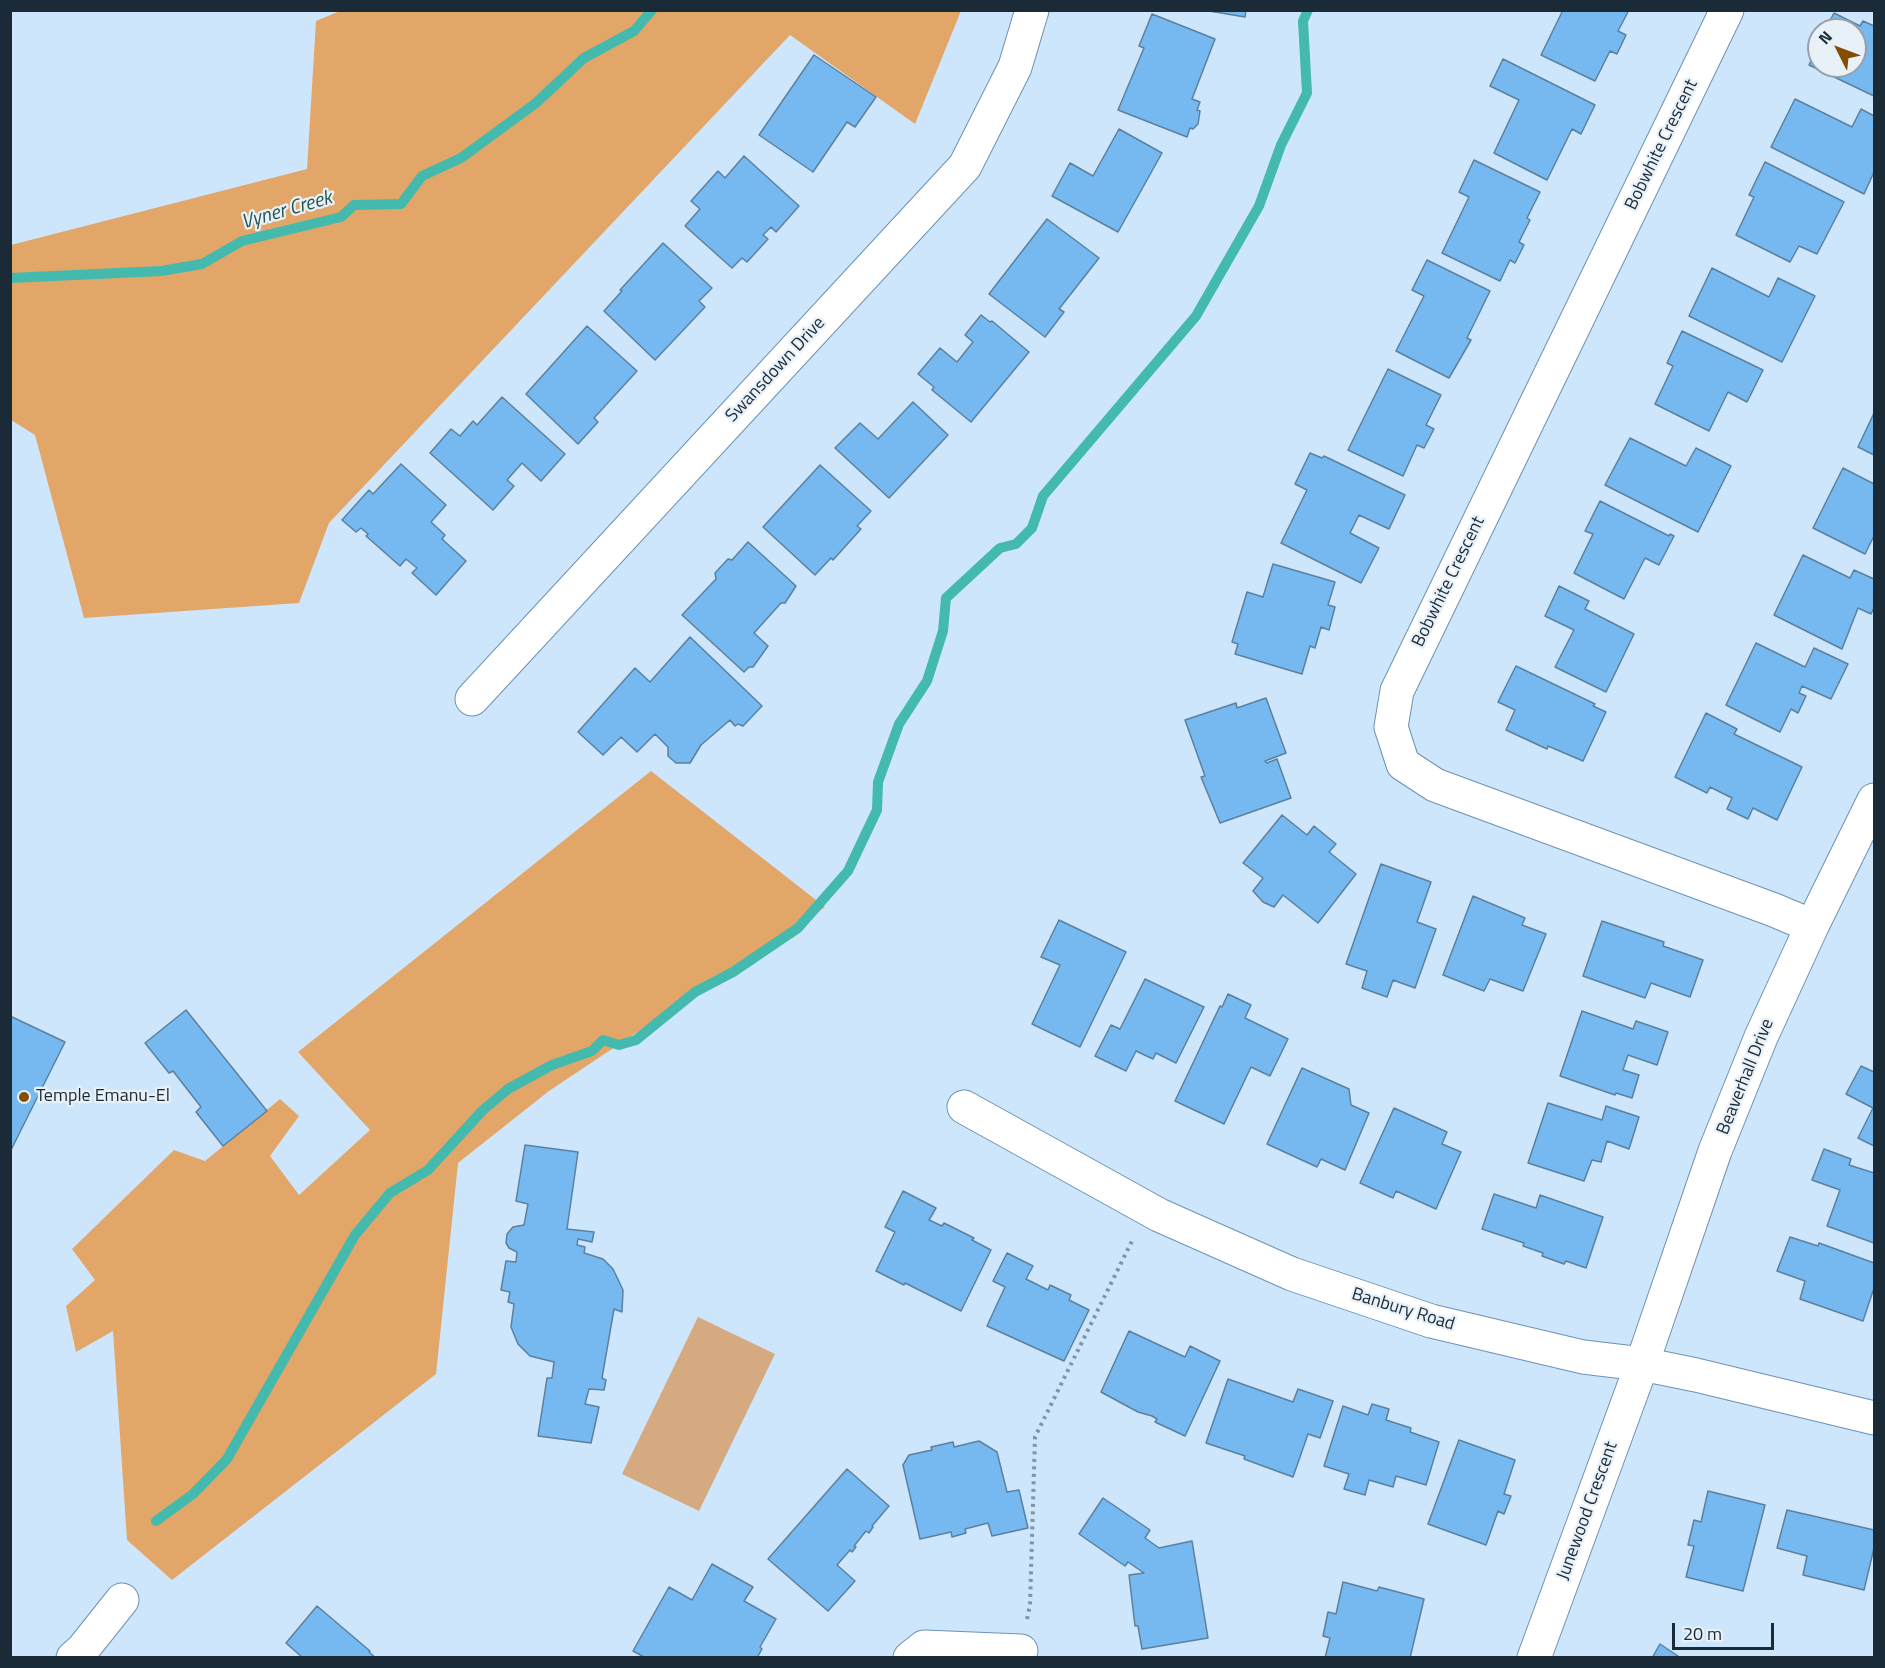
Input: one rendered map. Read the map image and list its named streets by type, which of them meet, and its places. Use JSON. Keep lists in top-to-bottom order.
{
  "streets": {
    "street": [
      "Bobwhite Crescent",
      "Swansdown Drive",
      "Beaverhall Drive",
      "Banbury Road",
      "Junewood Crescent"
    ]
  },
  "crossings": [
    ["Bobwhite Crescent", "Beaverhall Drive"],
    ["Beaverhall Drive", "Banbury Road"],
    ["Beaverhall Drive", "Junewood Crescent"],
    ["Banbury Road", "Junewood Crescent"]
  ],
  "water": ["Vyner Creek"],
  "places": ["Temple Emanu-El"],
  "scale_bar": "20 m",
  "north": "top left"
}
